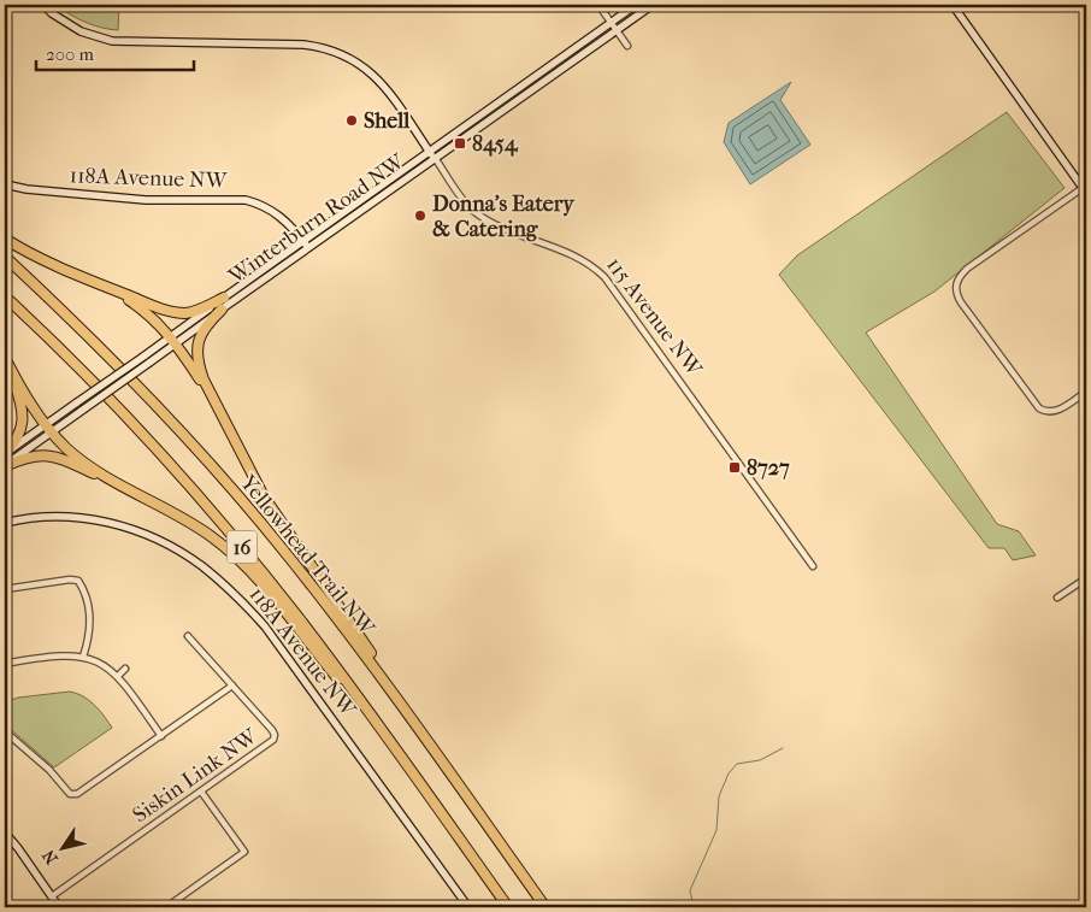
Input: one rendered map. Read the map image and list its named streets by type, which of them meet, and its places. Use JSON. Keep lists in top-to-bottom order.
{
  "streets": {
    "highway": ["16", "Yellowhead Trail NW"],
    "street": [
      "118A Avenue NW",
      "Winterburn Road NW",
      "115 Avenue NW",
      "Siskin Link NW"
    ]
  },
  "crossings": [
    ["118A Avenue NW", "Winterburn Road NW"],
    ["Winterburn Road NW", "115 Avenue NW"]
  ],
  "places": {
    "other": ["Shell", "Donna’s Eatery & Catering"],
    "transit": ["8454", "8727"]
  },
  "scale_bar": "200 m",
  "north": "bottom left"
}
